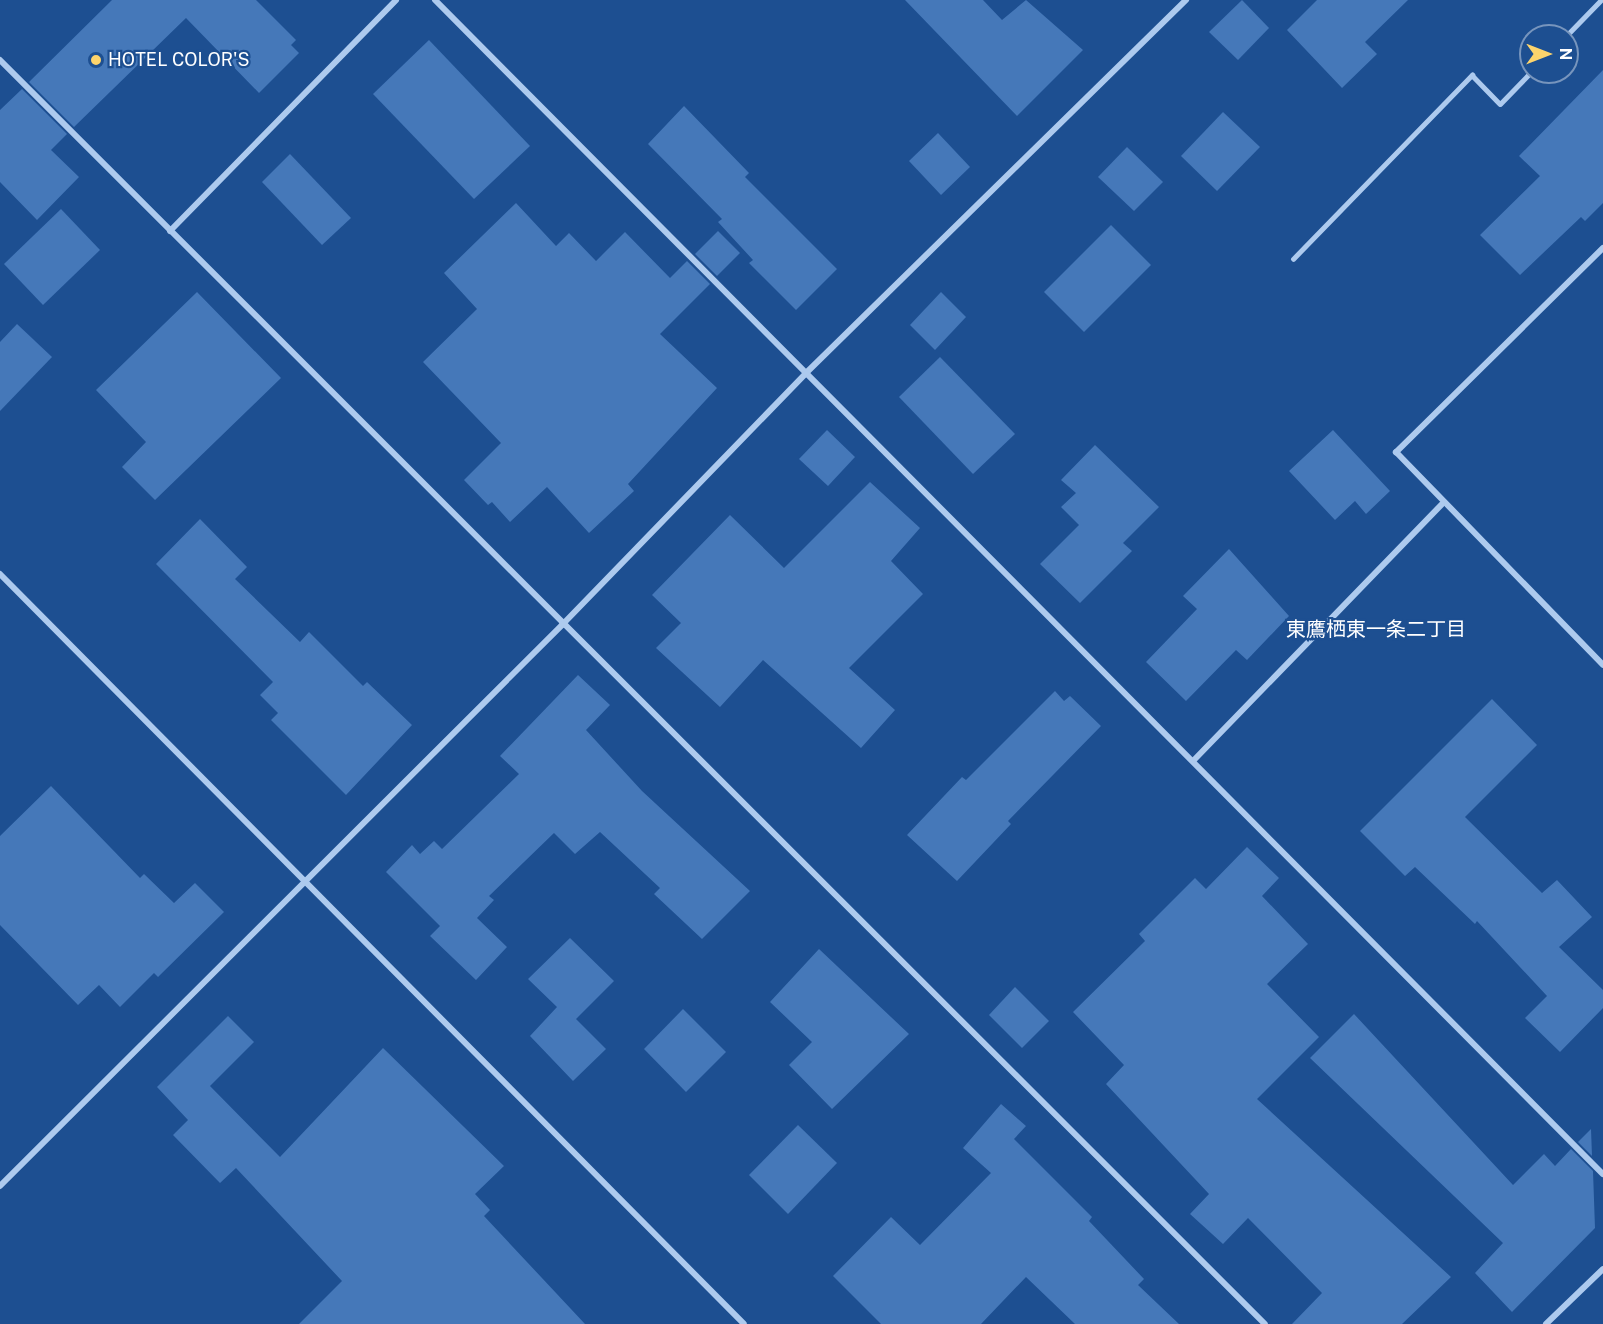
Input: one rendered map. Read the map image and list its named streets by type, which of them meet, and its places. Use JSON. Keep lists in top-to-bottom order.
{
  "districts": ["東鷹栖東一条二丁目"],
  "places": ["HOTEL COLOR'S"],
  "north": "right"
}
